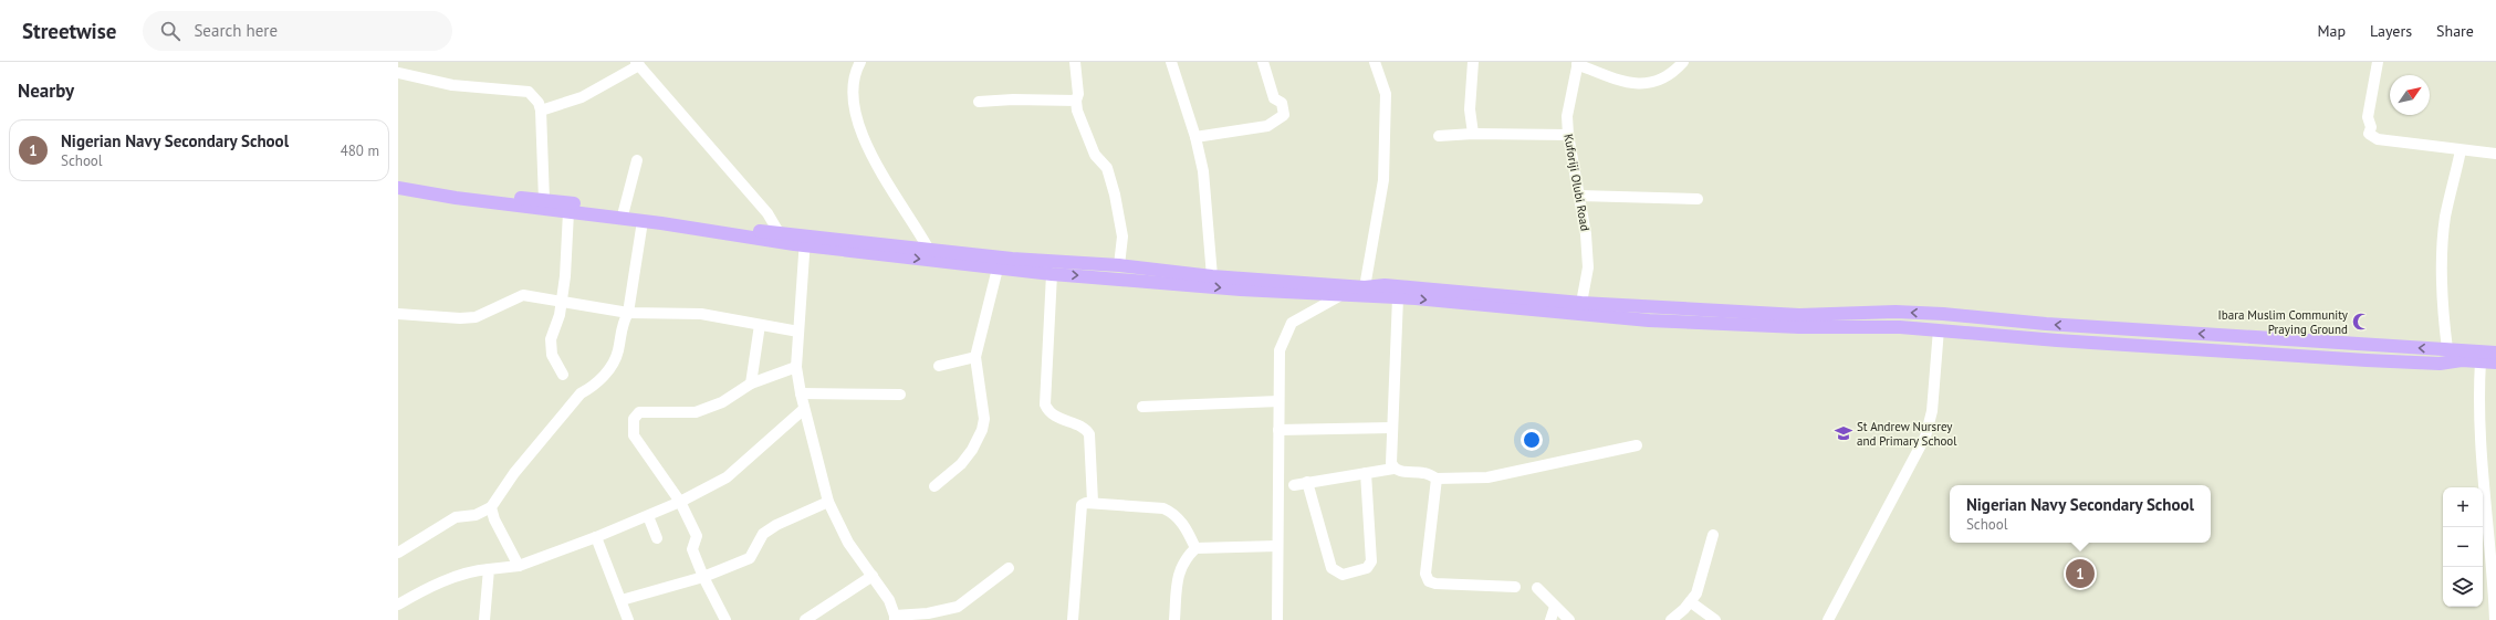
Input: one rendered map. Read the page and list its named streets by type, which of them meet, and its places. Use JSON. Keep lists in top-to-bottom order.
{
  "streets": {
    "street": ["Kuforiji Olubi Road"]
  },
  "places": {
    "mosque": ["Ibara Muslim Community Praying Ground"],
    "school or university": ["St Andrew Nursrey and Primary School"]
  },
  "north": "top right",
  "page": {
    "header": "Streetwise",
    "search": "Search here",
    "nav": ["Map", "Layers", "Share"],
    "heading": "Nearby",
    "list": [
      {
        "mark": "1",
        "name": "Nigerian Navy Secondary School",
        "note": "School",
        "value": "480 m"
      }
    ],
    "popup": ["Nigerian Navy Secondary School", "School"],
    "map_buttons": ["+", "−"],
    "pins": "1"
  }
}
